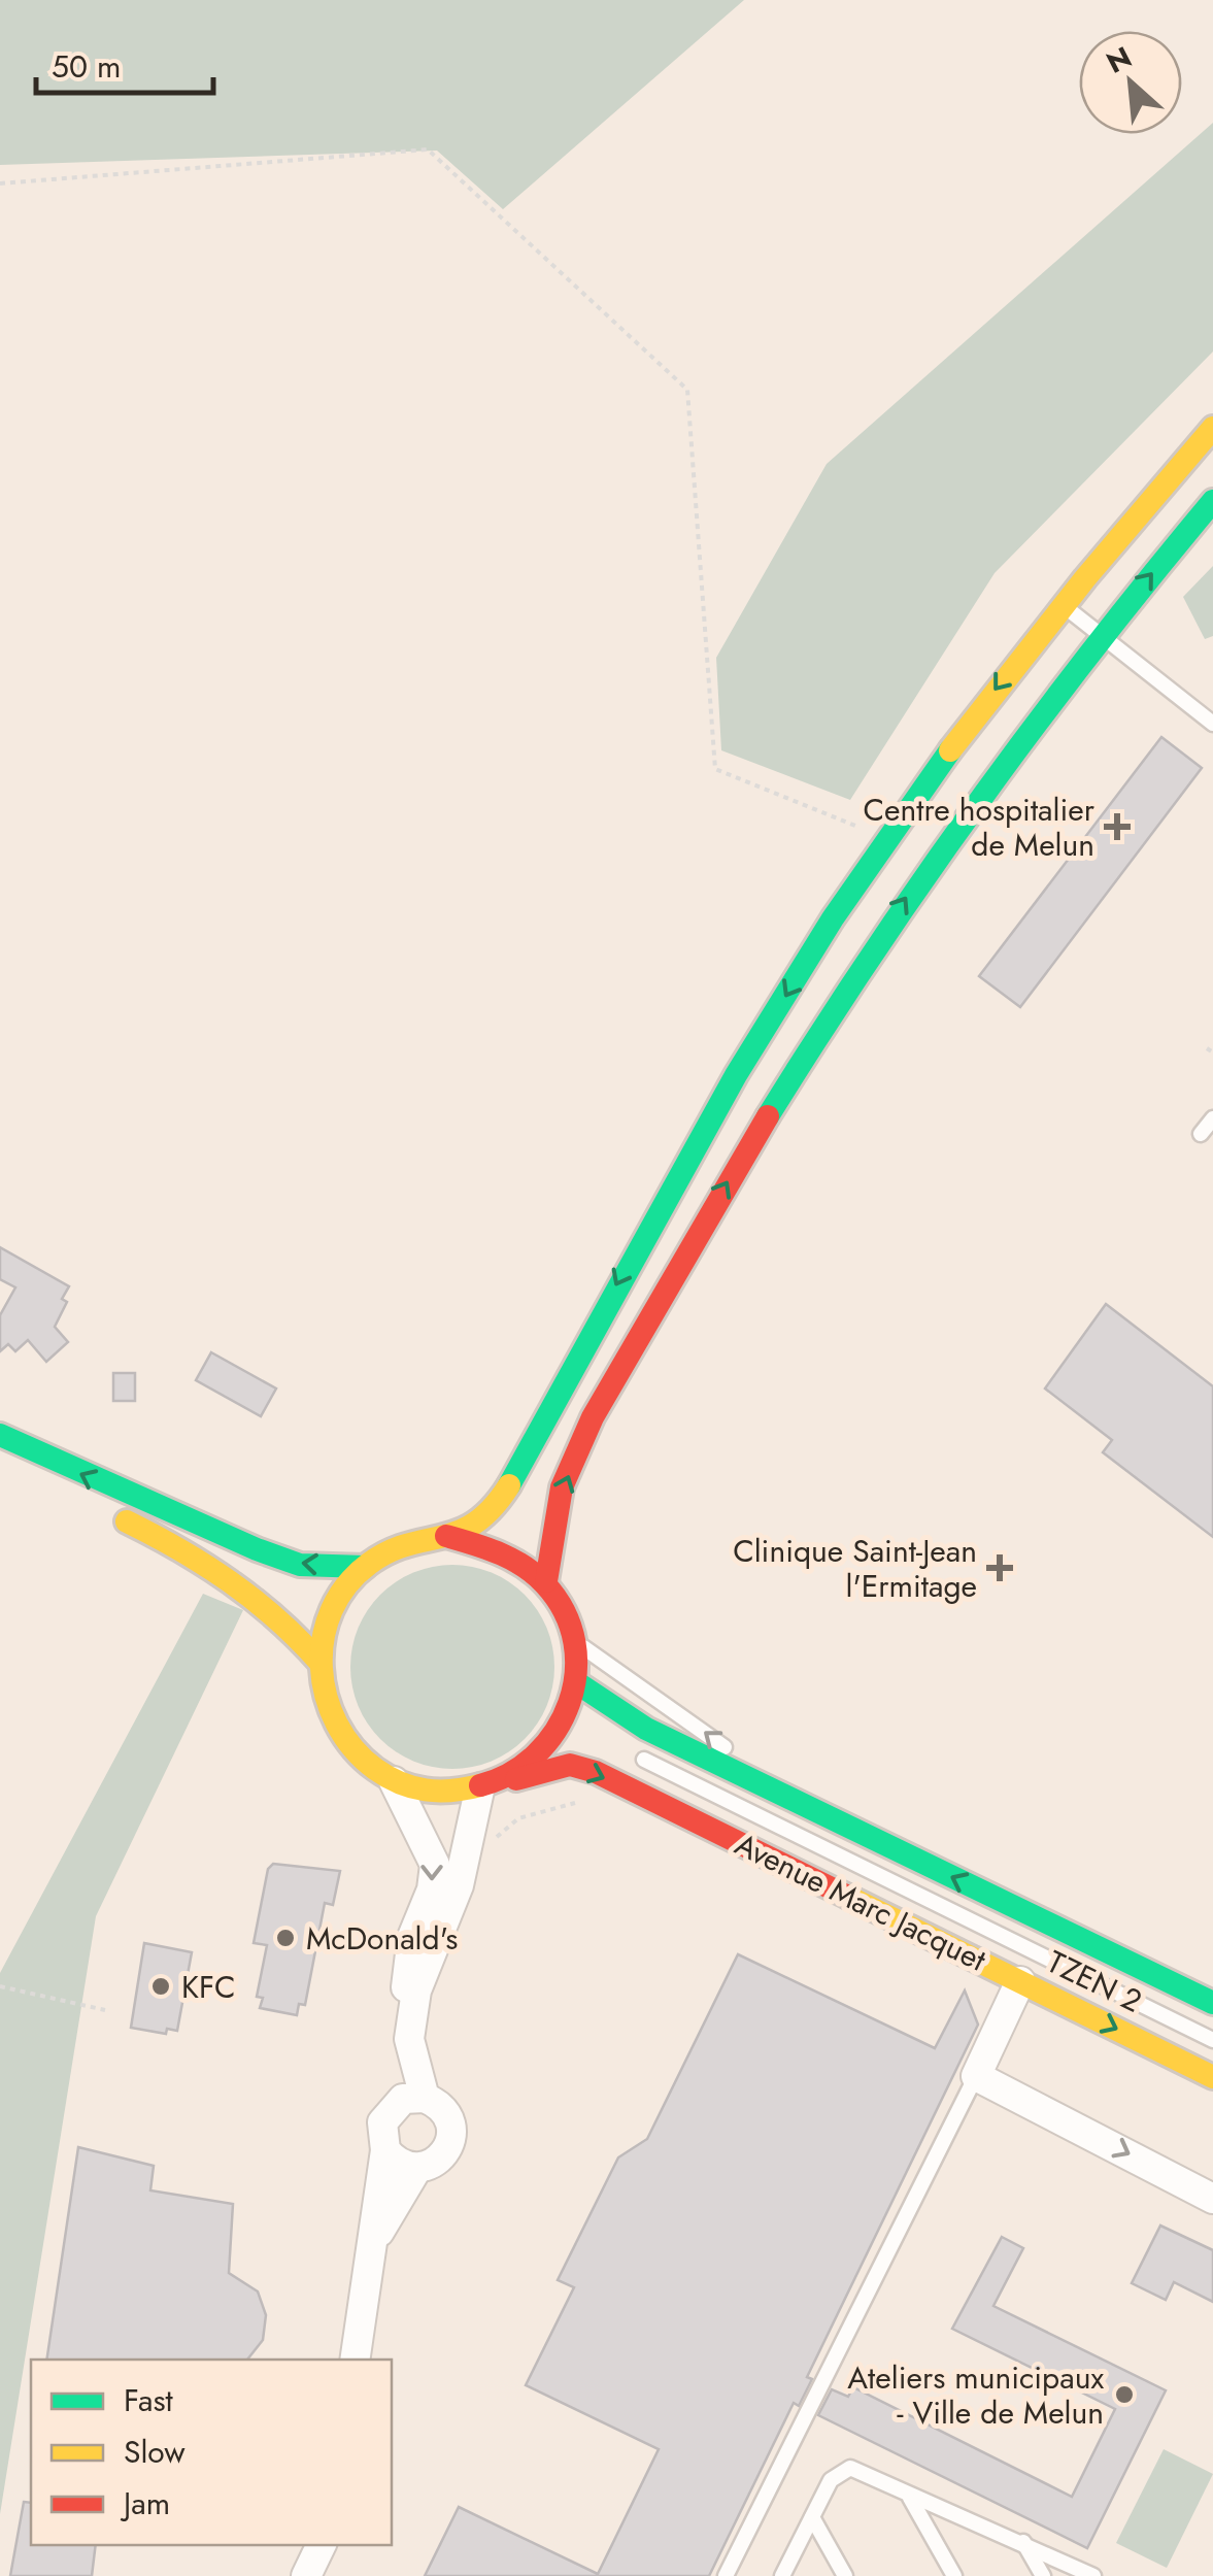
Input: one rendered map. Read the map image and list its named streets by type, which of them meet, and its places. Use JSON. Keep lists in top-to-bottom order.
{
  "streets": {
    "main road": ["Avenue Marc Jacquet"],
    "lane": ["TZEN 2"]
  },
  "places": {
    "health": ["Centre hospitalier de Melun", "Clinique Saint-Jean l'Ermitage"],
    "other": ["McDonald's", "KFC", "Ateliers municipaux - Ville de Melun"]
  },
  "legend": ["Fast", "Slow", "Jam"],
  "scale_bar": "50 m",
  "north": "top left"
}
